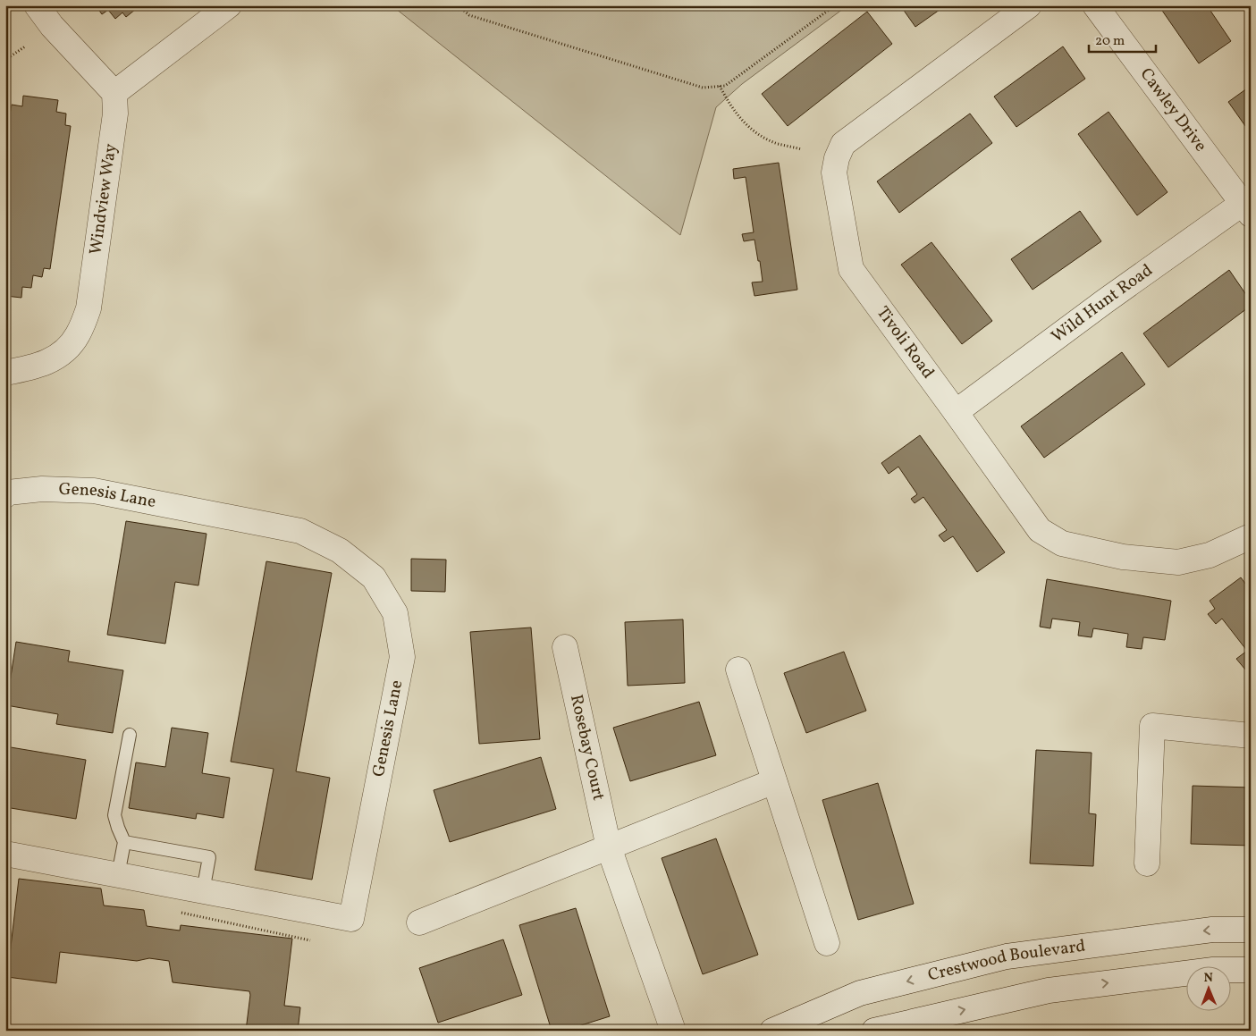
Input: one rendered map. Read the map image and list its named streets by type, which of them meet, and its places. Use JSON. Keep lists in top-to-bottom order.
{
  "streets": {
    "street": [
      "Cawley Drive",
      "Windview Way",
      "Wild Hunt Road",
      "Tivoli Road",
      "Genesis Lane",
      "Rosebay Court",
      "Crestwood Boulevard"
    ]
  },
  "crossings": [
    ["Cawley Drive", "Wild Hunt Road"],
    ["Wild Hunt Road", "Tivoli Road"]
  ],
  "scale_bar": "20 m",
  "north": "top"
}
